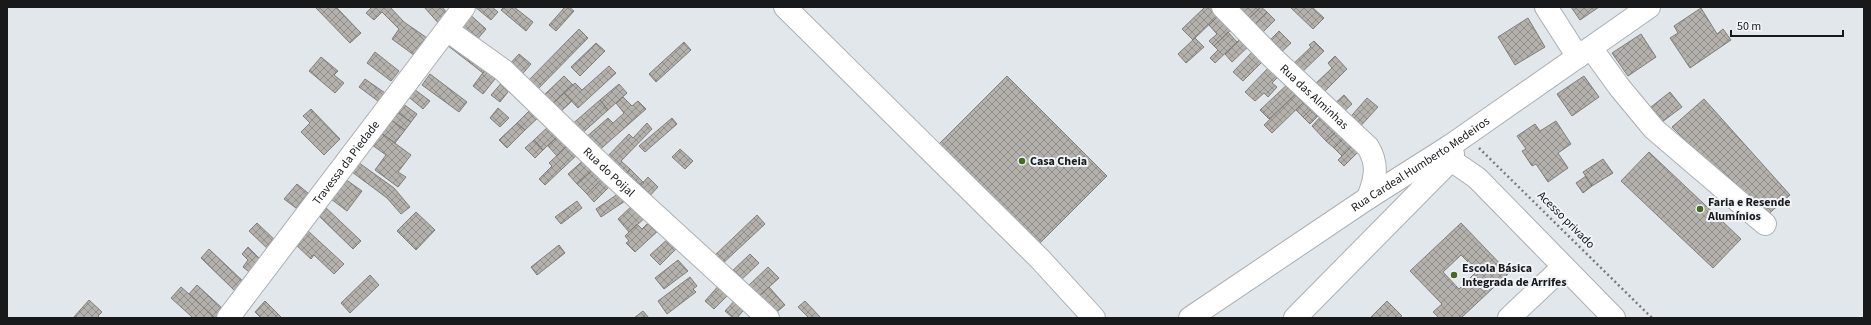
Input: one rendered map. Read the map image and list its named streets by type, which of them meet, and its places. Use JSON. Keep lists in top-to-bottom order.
{
  "streets": {
    "street": [
      "Rua das Alminhas",
      "Travessa da Piedade",
      "Rua Cardeal Humberto Medeiros",
      "Rua do Poijal"
    ],
    "path": ["Acesso privado"]
  },
  "crossings": [
    ["Rua das Alminhas", "Rua Cardeal Humberto Medeiros"],
    ["Travessa da Piedade", "Rua do Poijal"],
    ["Rua Cardeal Humberto Medeiros", "Acesso privado"]
  ],
  "places": ["Casa Cheia", "Faria e Resende Alumínios", "Escola Básica Integrada de Arrifes"],
  "scale_bar": "50 m"
}
